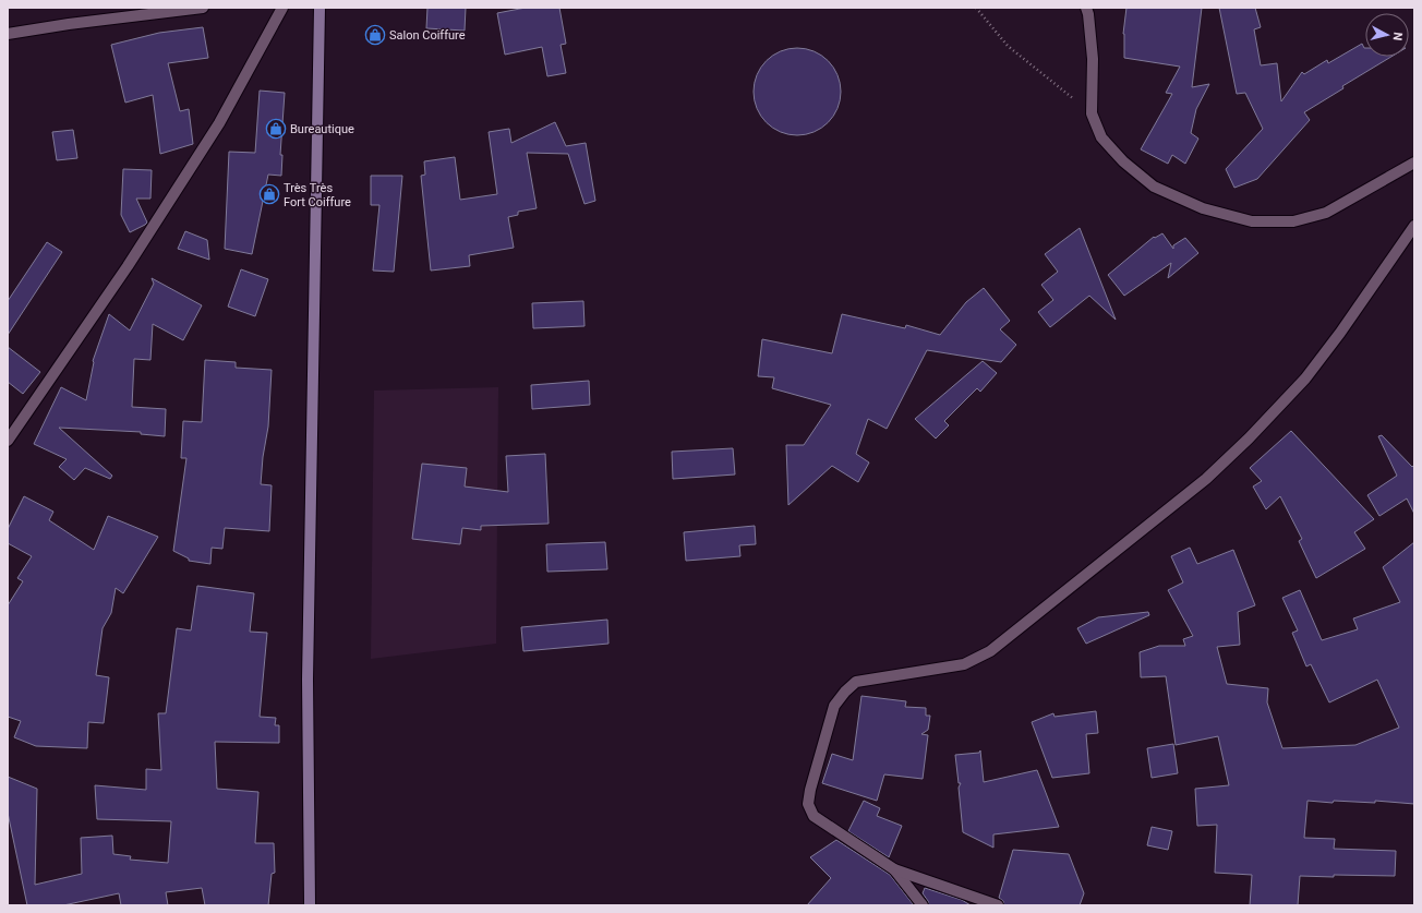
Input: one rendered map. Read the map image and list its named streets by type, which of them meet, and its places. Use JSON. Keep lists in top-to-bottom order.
{
  "places": {
    "shop": ["Salon Coiffure", "Bureautique", "Très Très Fort Coiffure"]
  },
  "north": "right"
}
